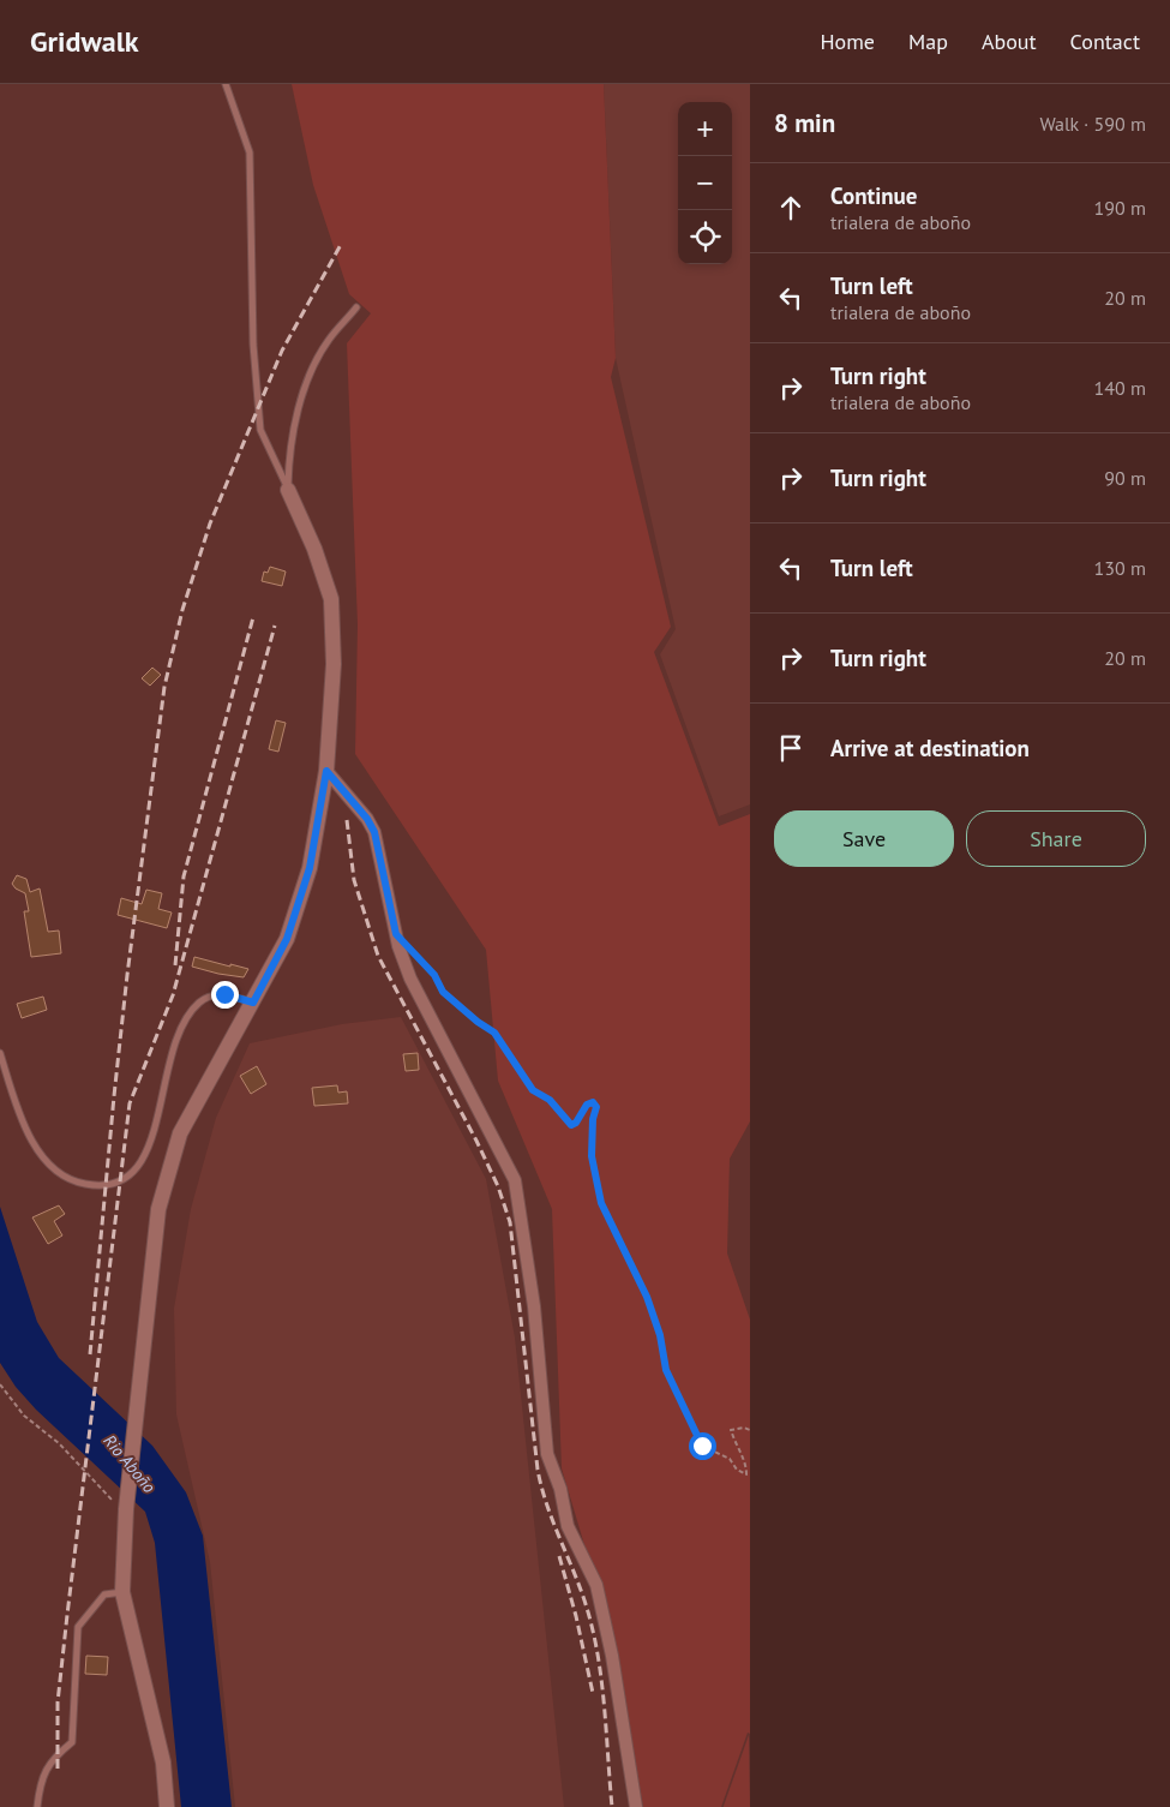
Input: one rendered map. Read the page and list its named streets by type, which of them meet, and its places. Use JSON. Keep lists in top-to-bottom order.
{
  "water": ["Rio Aboño"],
  "page": {
    "header": "Gridwalk",
    "nav": [
      "Home",
      "Map",
      "About",
      "Contact"
    ],
    "heading": ["8 min", "Walk · 590 m"],
    "map_buttons": ["+", "−"],
    "list": [
      ["Continue", "trialera de aboño", "190 m"],
      ["Turn left", "trialera de aboño", "20 m"],
      ["Turn right", "trialera de aboño", "140 m"],
      ["Turn right", "90 m"],
      ["Turn left", "130 m"],
      ["Turn right", "20 m"],
      "Arrive at destination"
    ],
    "buttons": ["Save", "Share"]
  }
}
